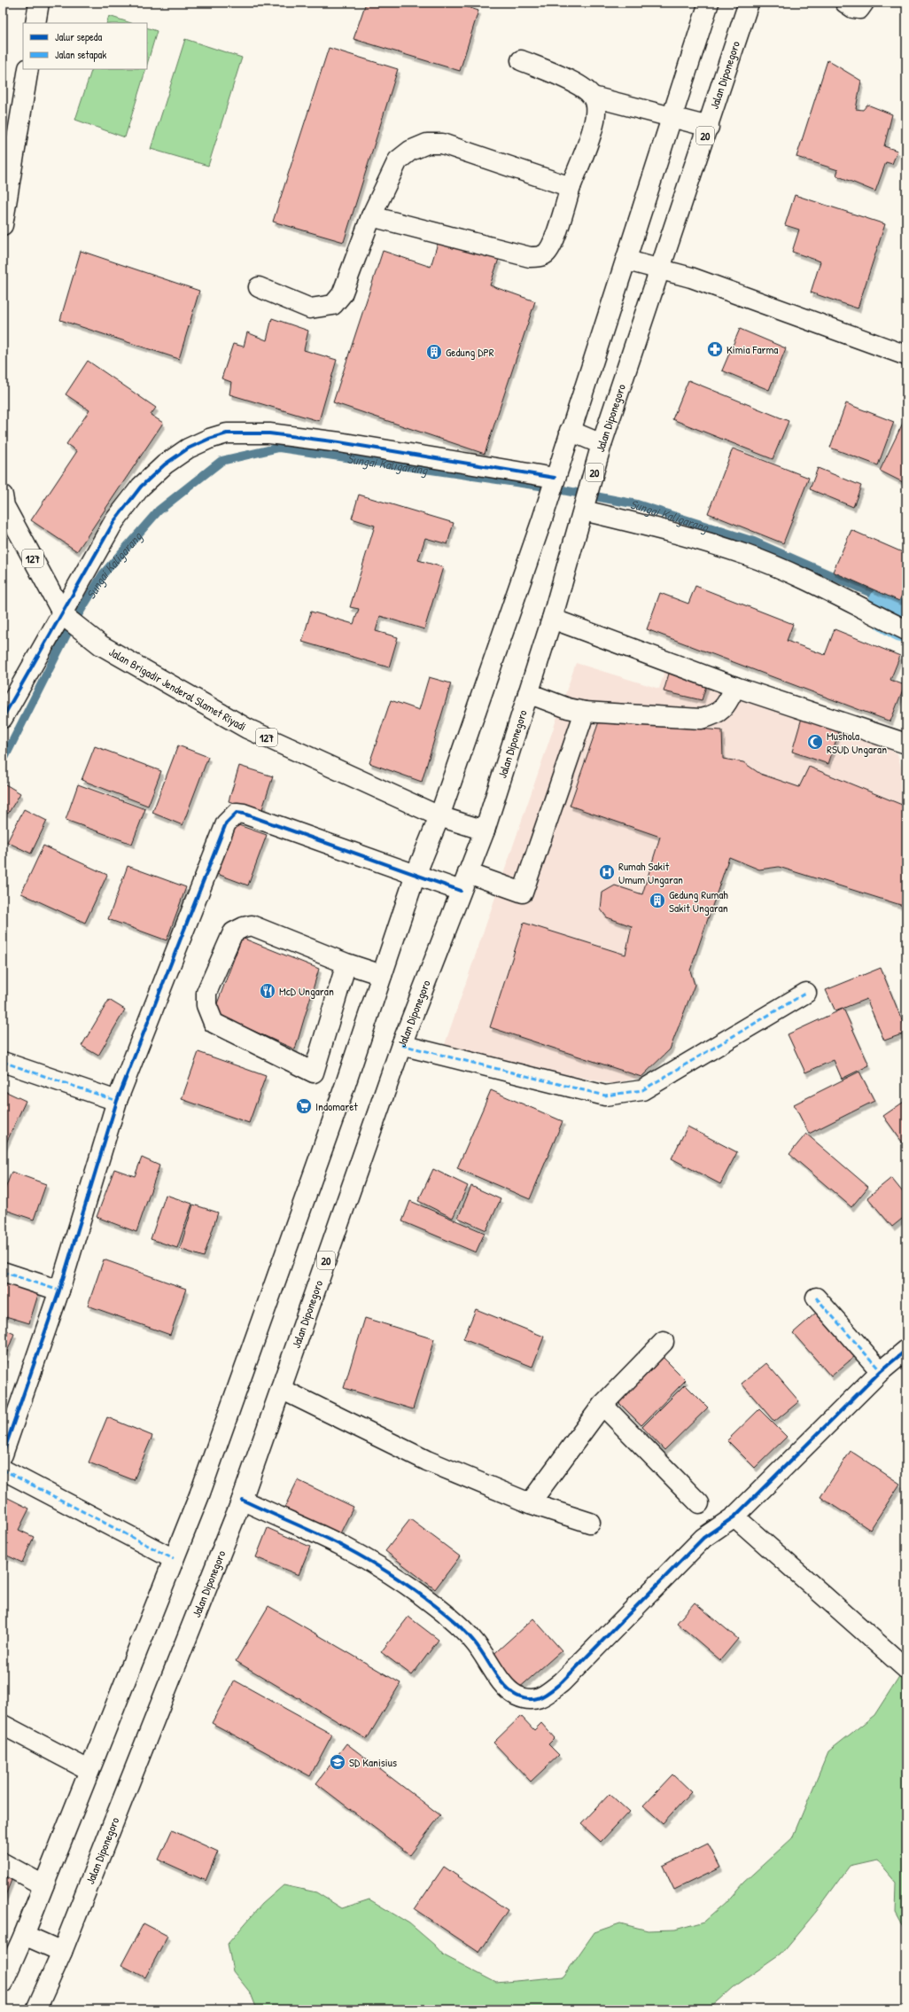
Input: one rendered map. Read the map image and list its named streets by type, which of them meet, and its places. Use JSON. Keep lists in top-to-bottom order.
{
  "streets": {
    "main road": [
      "Jalan Diponegoro",
      "20",
      "127",
      "Jalan Brigadir Jenderal Slamet Riyadi"
    ]
  },
  "crossings": [
    ["Jalan Diponegoro", "Jalan Brigadir Jenderal Slamet Riyadi"]
  ],
  "water": ["Sungai Kaligarang"],
  "places": {
    "pharmacy": ["Kimia Farma"],
    "building": ["Gedung DPR", "Gedung Rumah Sakit Ungaran"],
    "mosque": ["Mushola RSUD Ungaran"],
    "hospital": ["Rumah Sakit Umum Ungaran"],
    "restaurant": ["McD Ungaran"],
    "supermarket": ["Indomaret"],
    "school or university": ["SD Kanisius"]
  },
  "legend": ["Jalur sepeda", "Jalan setapak"]
}
